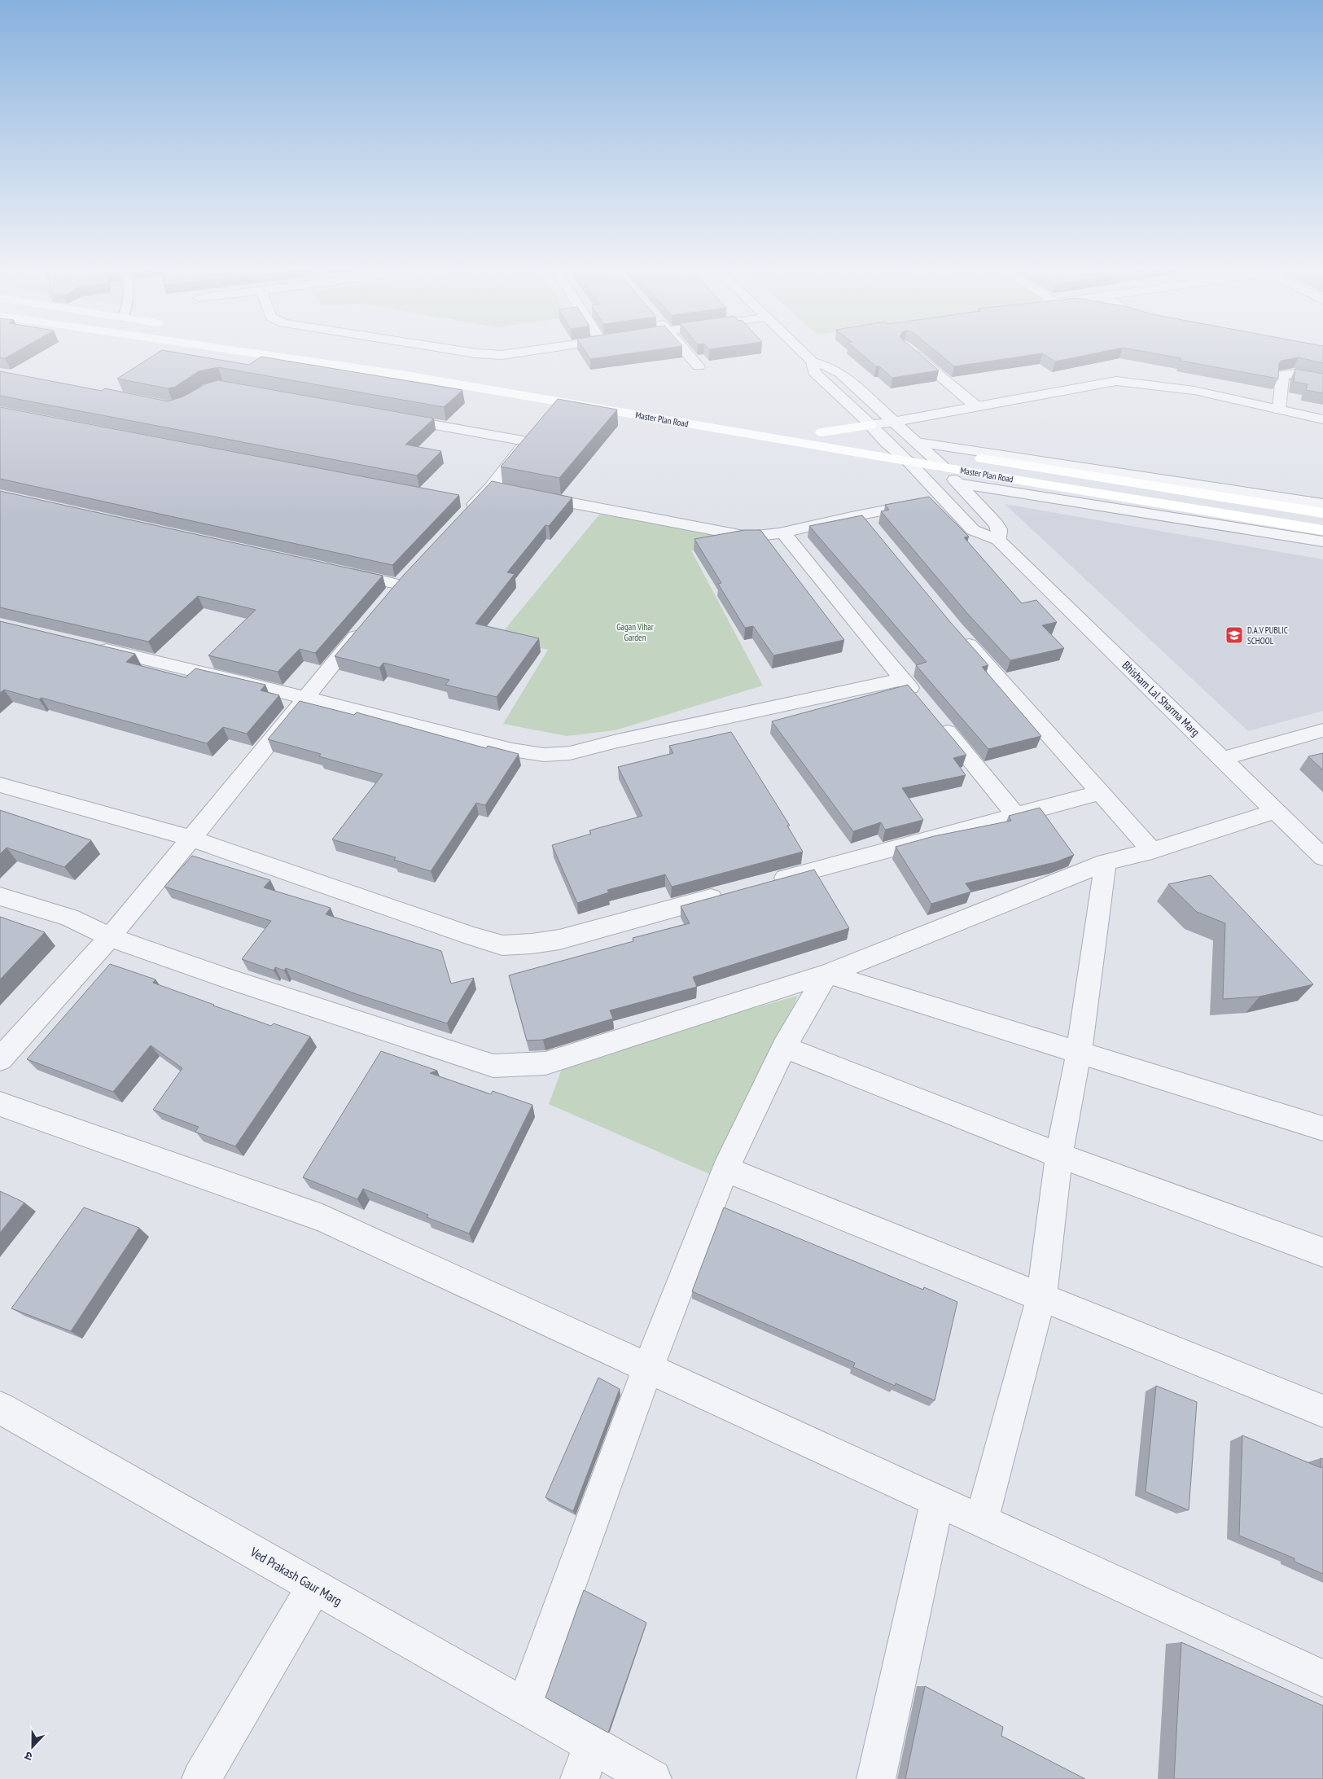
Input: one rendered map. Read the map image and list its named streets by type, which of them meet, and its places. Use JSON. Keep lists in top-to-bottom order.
{
  "streets": {
    "main road": ["Master Plan Road"],
    "street": ["Bhisham Lal Sharma Marg", "Ved Prakash Gaur Marg"]
  },
  "crossings": [
    ["Master Plan Road", "Bhisham Lal Sharma Marg"]
  ],
  "parks": ["Gagan Vihar Garden"],
  "places": {
    "school or university": ["D.A.V PUBLIC SCHOOL"]
  },
  "north": "bottom"
}
